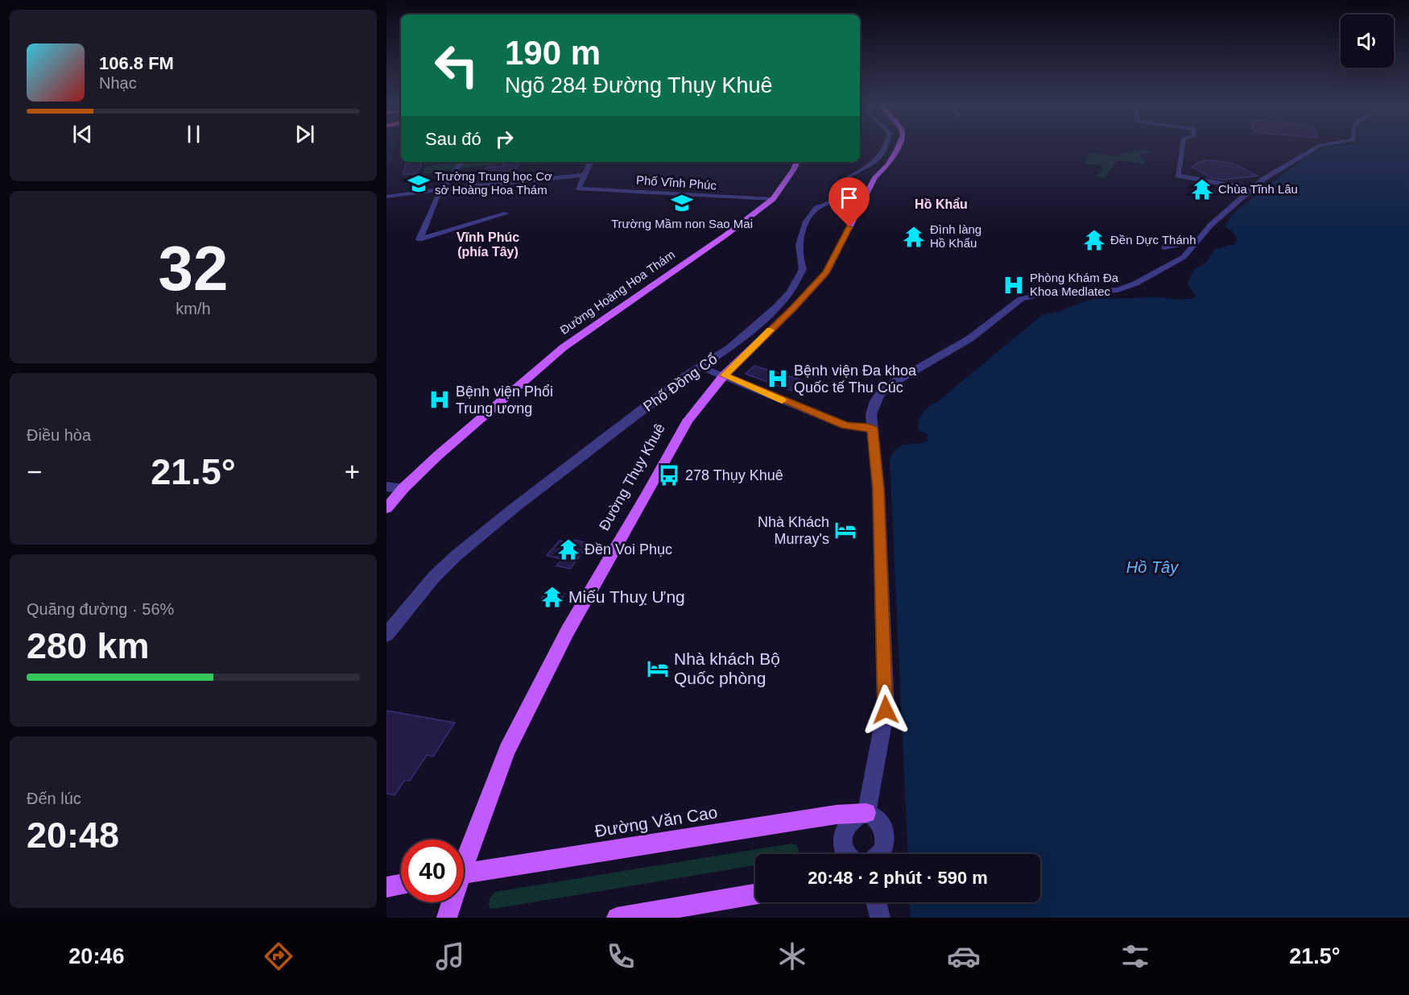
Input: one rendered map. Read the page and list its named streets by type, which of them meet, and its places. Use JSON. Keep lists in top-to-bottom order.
{
  "streets": {
    "main road": ["Đường Hoàng Hoa Thám", "Đường Thụy Khuê", "Đường Văn Cao"],
    "street": ["Phố Vĩnh Phúc", "Phố Đồng Cổ"]
  },
  "crossings": [
    ["Phố Vĩnh Phúc", "Đường Hoàng Hoa Thám"]
  ],
  "districts": ["Hồ Khẩu", "Vĩnh Phúc (phía Tây)"],
  "water": ["Hồ Tây"],
  "places": {
    "school or university": ["Trường Trung học Cơ sở Hoàng Hoa Thám", "Trường Mầm non Sao Mai"],
    "temple": [
      "Chùa Tĩnh Lâu",
      "Đình làng Hồ Khẩu",
      "Đền Dực Thánh",
      "Đền Voi Phục",
      "Miếu Thuỵ Ưng"
    ],
    "hospital": ["Phòng Khám Đa Khoa Medlatec", "Bệnh viện Đa khoa Quốc tế Thu Cúc", "Bệnh viện Phổi Trung ương"],
    "bus stop": ["278 Thụy Khuê"],
    "hotel": ["Nhà Khách Murray's", "Nhà khách Bộ Quốc phòng"]
  },
  "page": {
    "turn": ["190 m", "Ngõ 284 Đường Thụy Khuê"],
    "song": ["106.8 FM", "Nhạc"],
    "then": "Sau đó",
    "tile": [
      ["32", "km/h"],
      "Điều hòa",
      ["Quãng đường · 56%", "280 km"],
      ["Đến lúc", "20:48"]
    ],
    "heat": ["−", "21.5°", "+"],
    "limit": "40",
    "trip": "20:48 · 2 phút · 590 m",
    "tabs": ["20:46", "21.5°"]
  }
}
